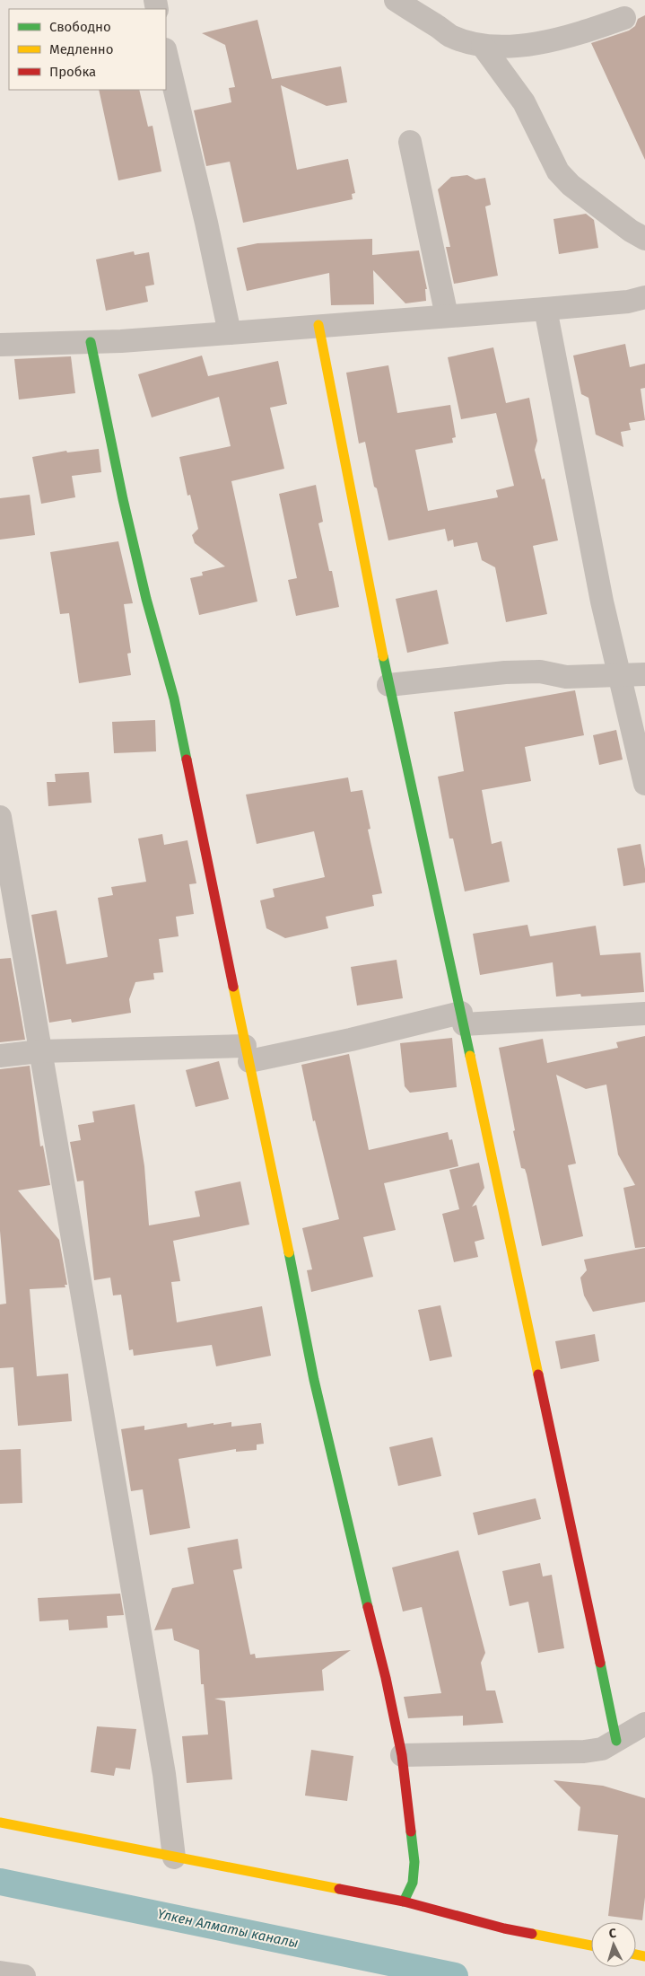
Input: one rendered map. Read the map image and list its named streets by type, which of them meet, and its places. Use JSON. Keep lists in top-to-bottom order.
{
  "water": ["Үлкен Алматы каналы"],
  "legend": ["Свободно", "Медленно", "Пробка"],
  "north": "top"
}
